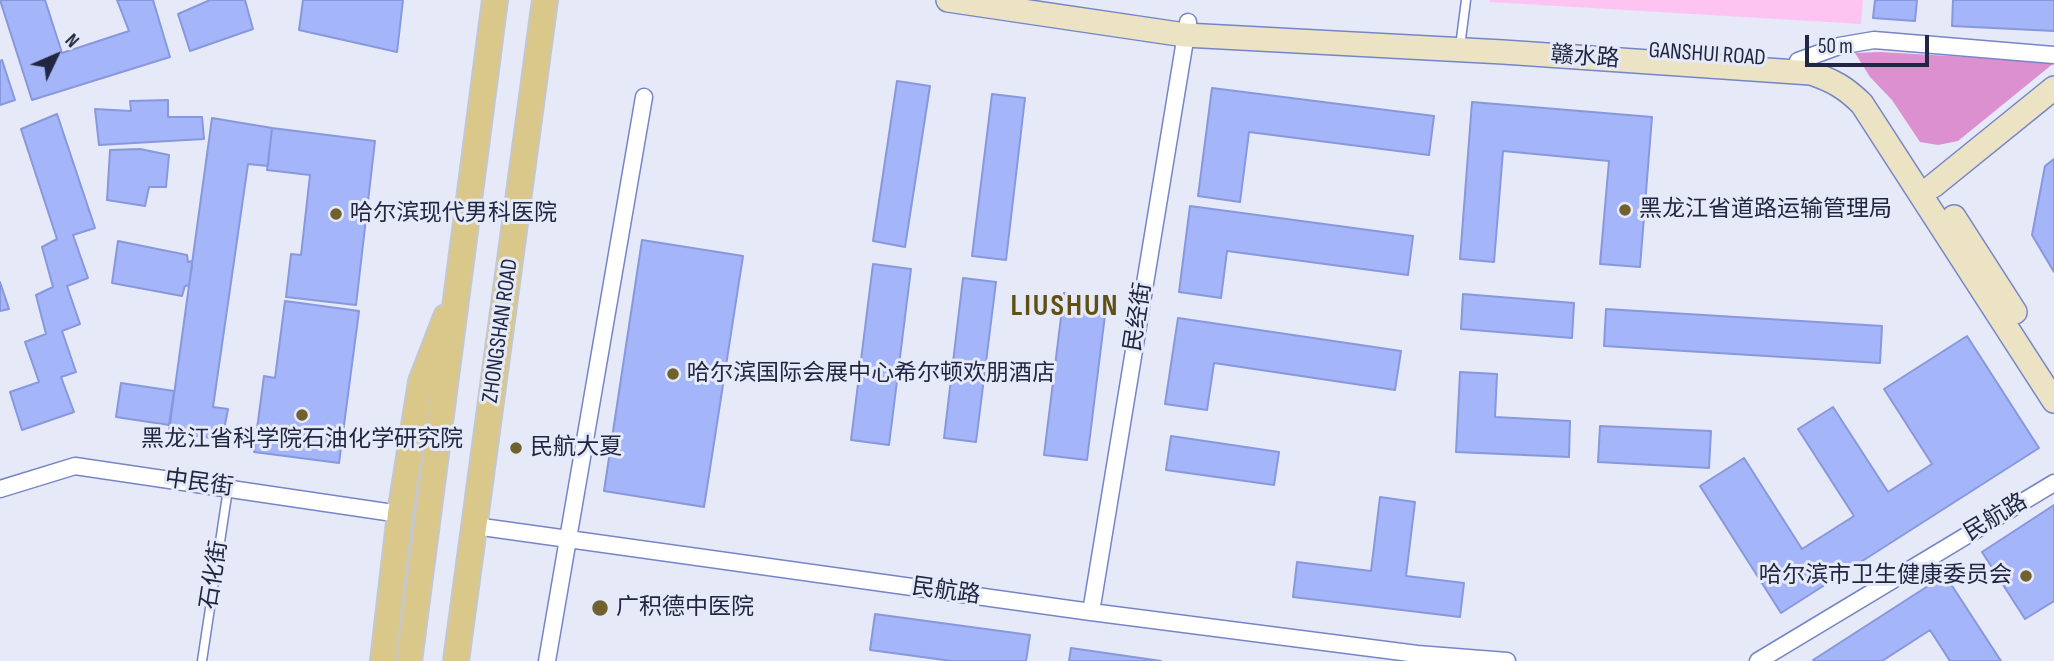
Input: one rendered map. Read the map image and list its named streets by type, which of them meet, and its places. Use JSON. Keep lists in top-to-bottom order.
{
  "streets": {
    "main road": ["GANSHUI ROAD", "赣水路", "ZHONGSHAN ROAD"],
    "street": ["民经街", "中民街", "民航路"],
    "lane": ["石化街"]
  },
  "crossings": [
    ["GANSHUI ROAD", "赣水路"],
    ["GANSHUI ROAD", "民经街"],
    ["赣水路", "民经街"],
    ["民经街", "民航路"],
    ["ZHONGSHAN ROAD", "民航路"],
    ["中民街", "石化街"]
  ],
  "districts": ["LIUSHUN"],
  "places": [
    "黑龙江省道路运输管理局",
    "哈尔滨现代男科医院",
    "哈尔滨国际会展中心希尔顿欢朋酒店",
    "黑龙江省科学院石油化学研究院",
    "民航大夏",
    "哈尔滨市卫生健康委员会",
    "广积德中医院"
  ],
  "scale_bar": "50 m",
  "north": "top right"
}
